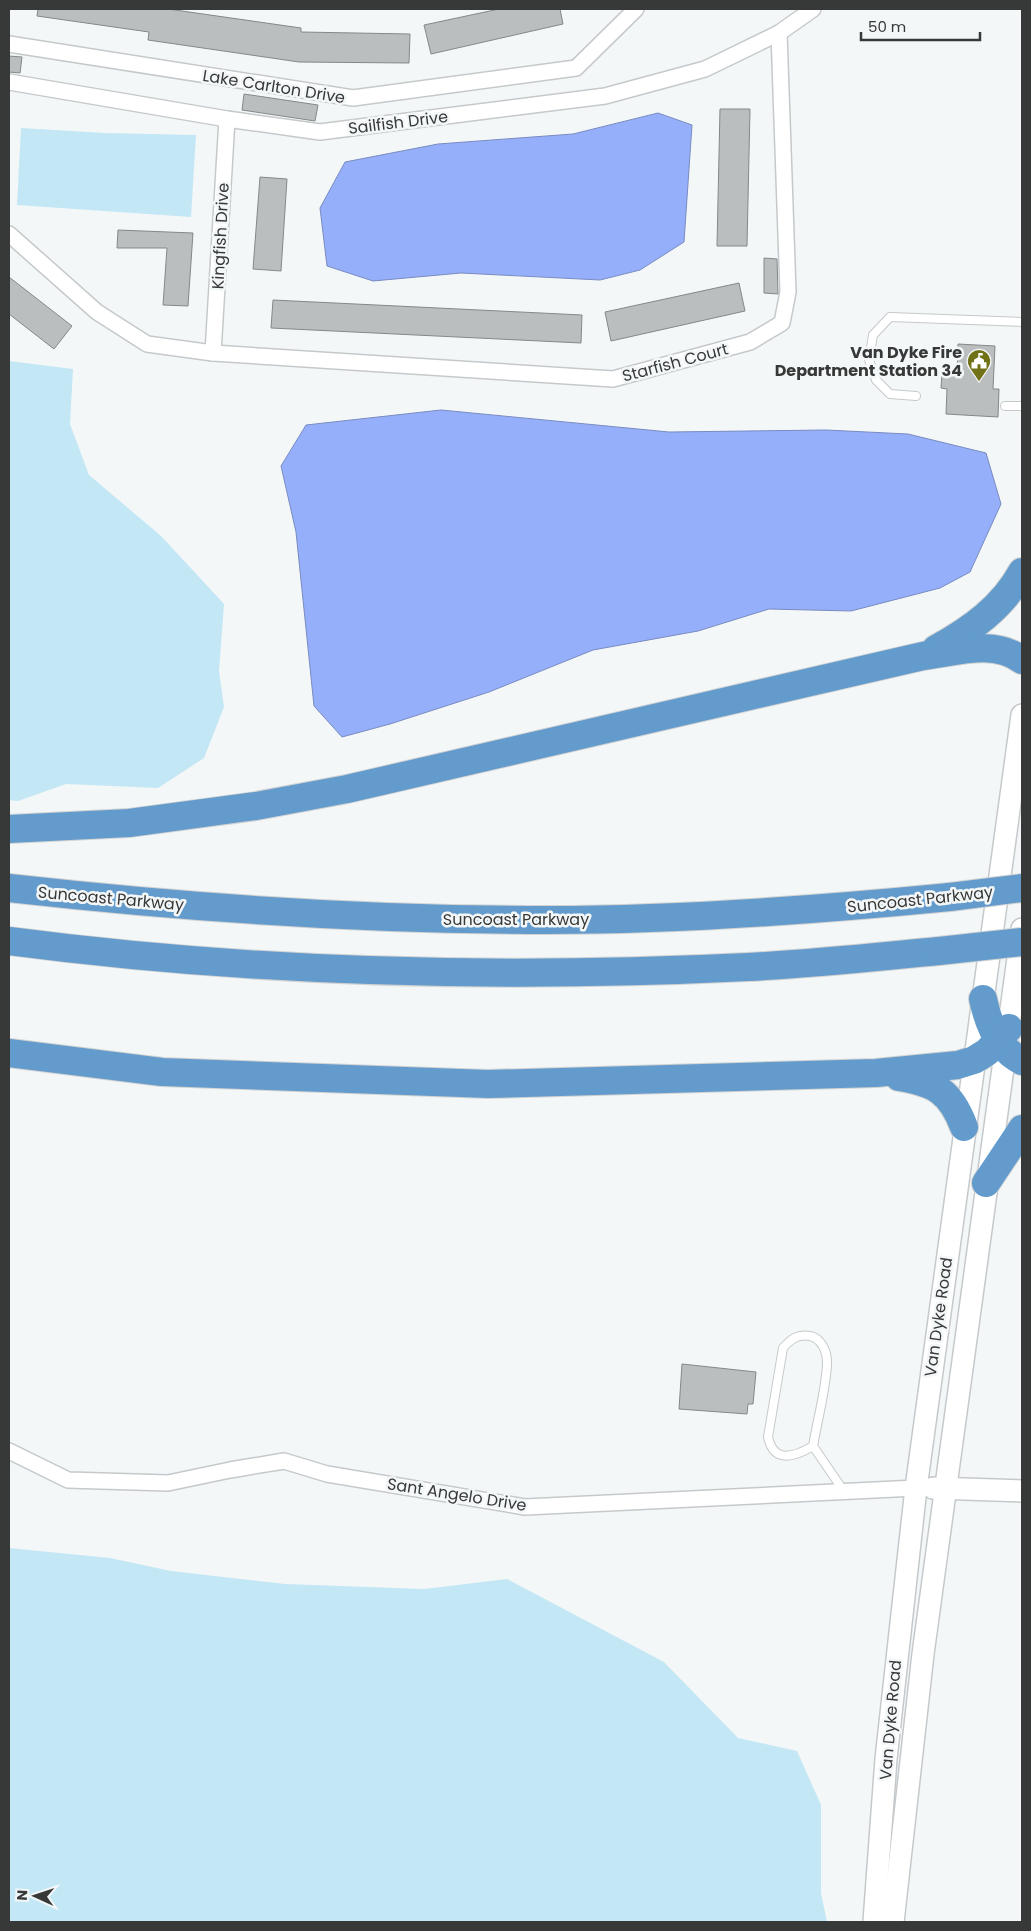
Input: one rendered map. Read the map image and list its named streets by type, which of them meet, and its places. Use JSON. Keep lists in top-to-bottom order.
{
  "streets": {
    "highway": ["Suncoast Parkway"],
    "main road": ["Van Dyke Road"],
    "street": [
      "Lake Carlton Drive",
      "Sailfish Drive",
      "Kingfish Drive",
      "Starfish Court",
      "Sant Angelo Drive"
    ]
  },
  "crossings": [
    ["Sailfish Drive", "Kingfish Drive"],
    ["Sailfish Drive", "Starfish Court"],
    ["Kingfish Drive", "Starfish Court"],
    ["Van Dyke Road", "Sant Angelo Drive"]
  ],
  "places": {
    "public building": ["Van Dyke Fire Department Station 34"]
  },
  "scale_bar": "50 m",
  "north": "left"
}
